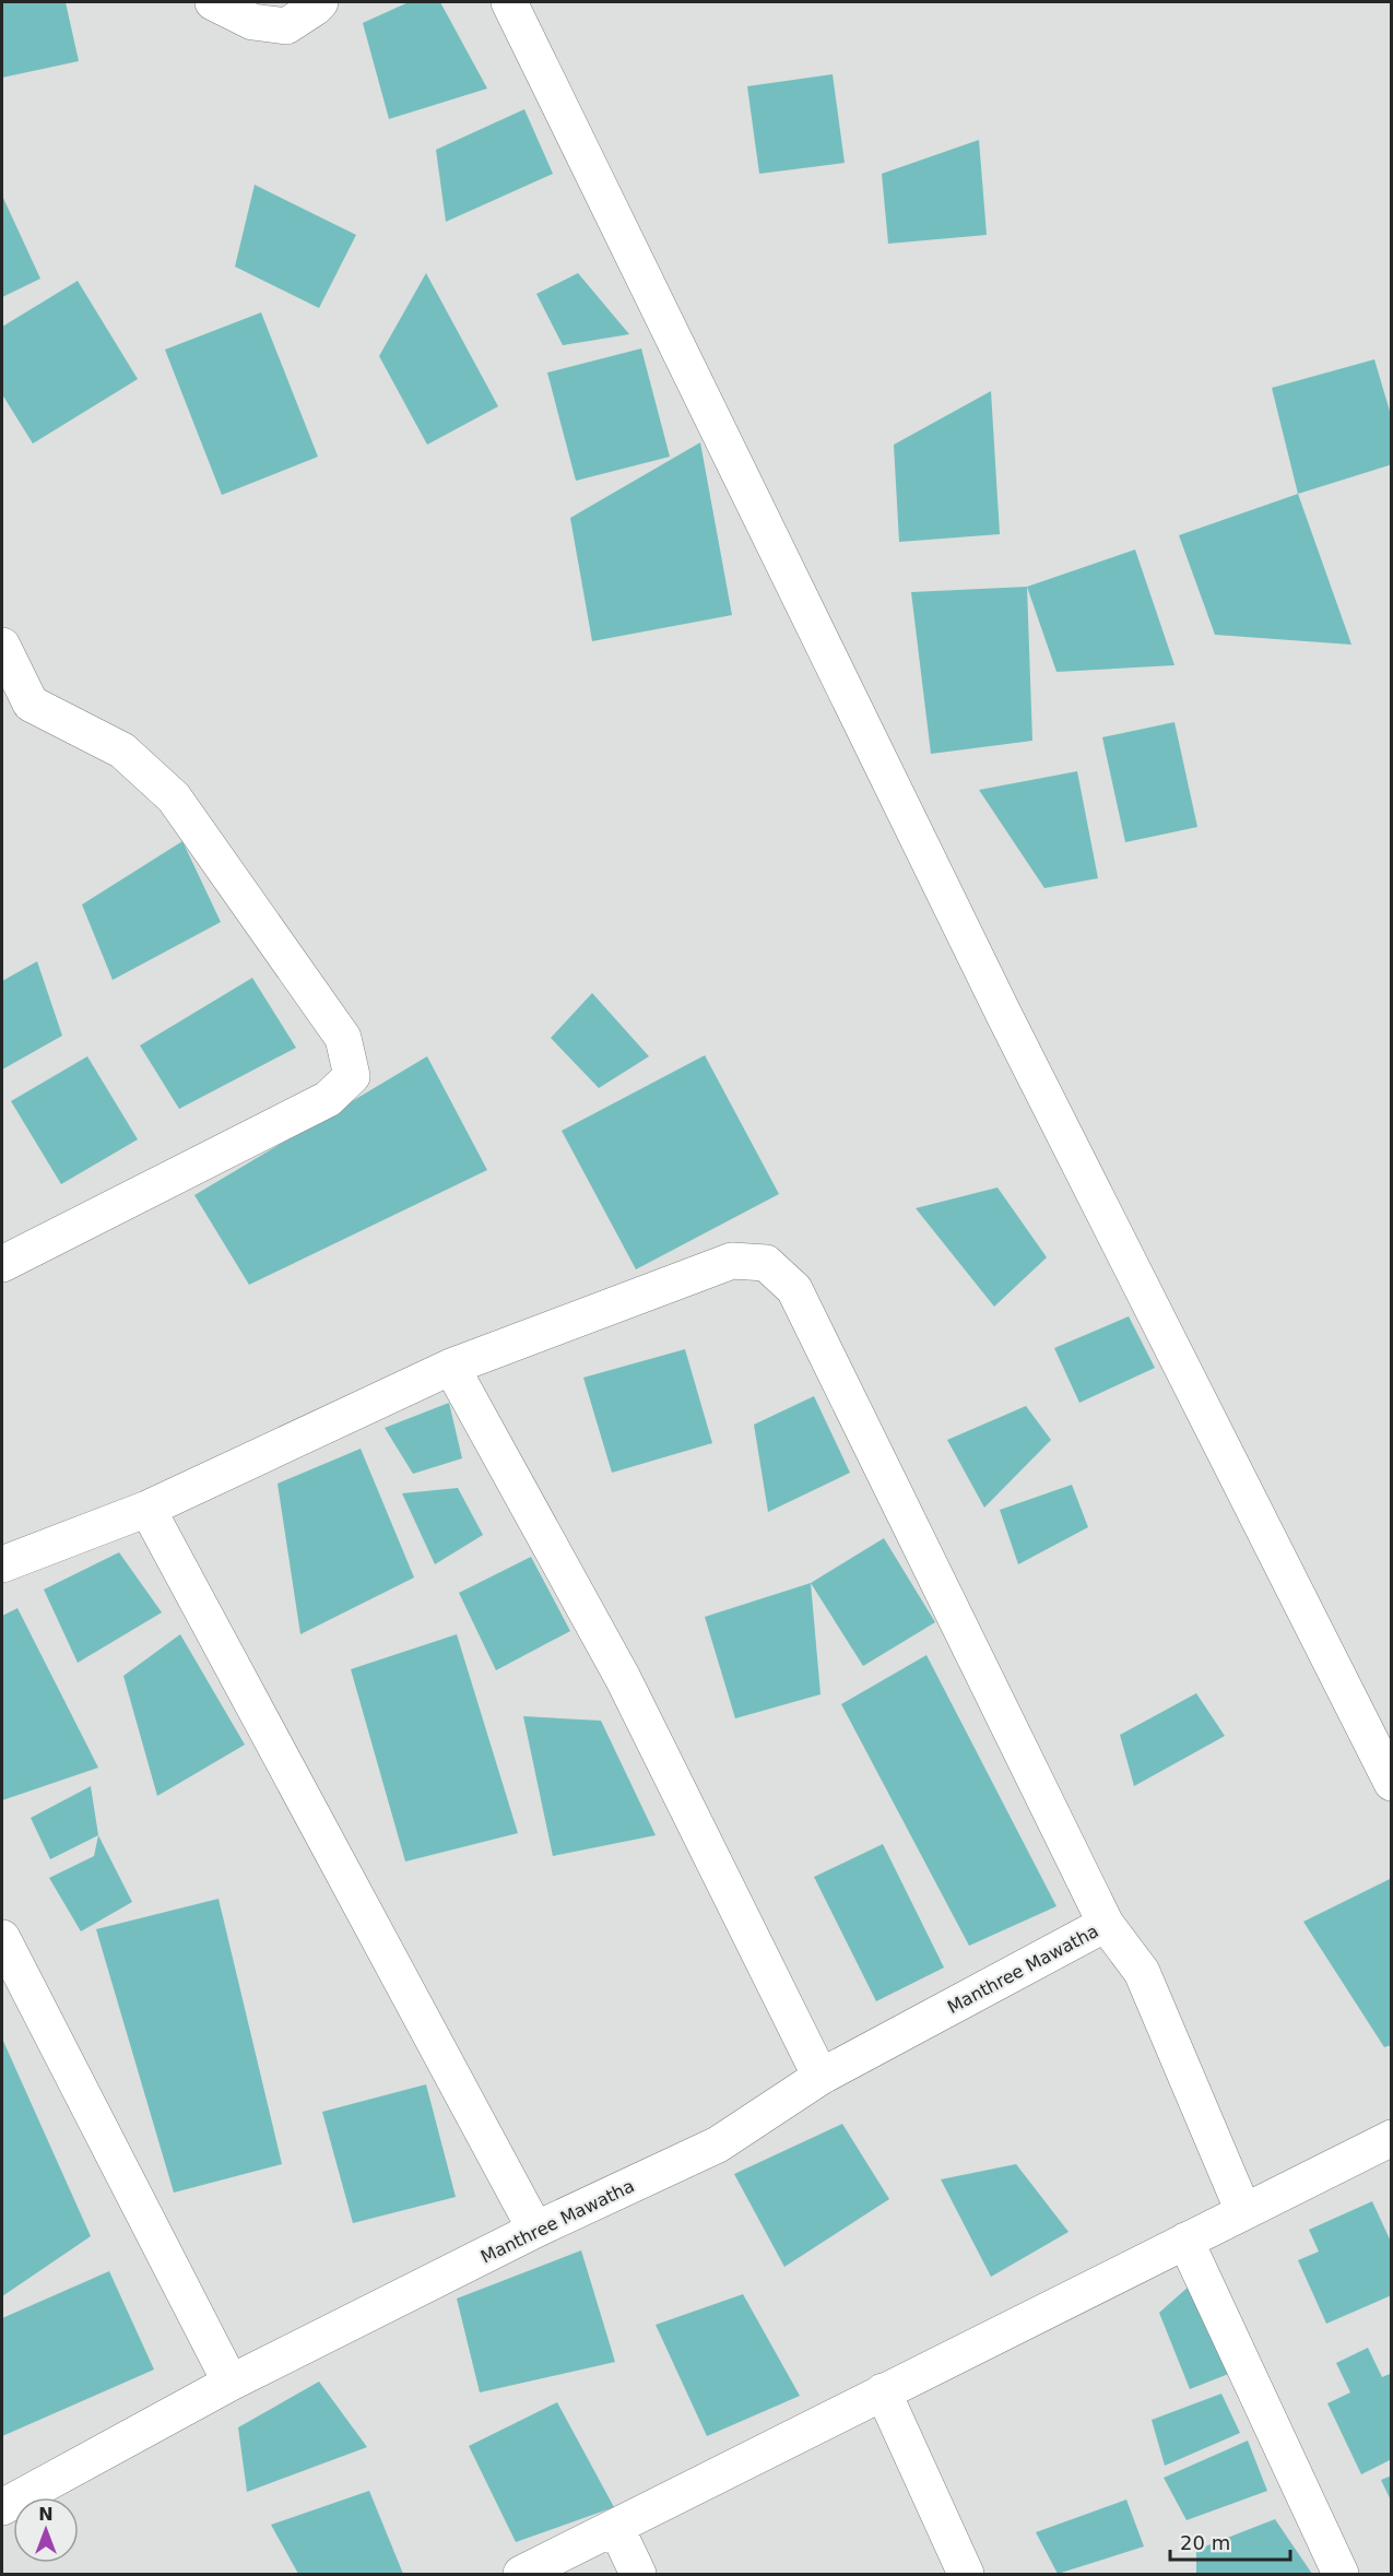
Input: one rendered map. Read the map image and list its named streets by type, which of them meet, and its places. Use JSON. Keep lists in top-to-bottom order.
{
  "streets": {
    "street": ["Manthree Mawatha"]
  },
  "scale_bar": "20 m",
  "north": "top"
}
